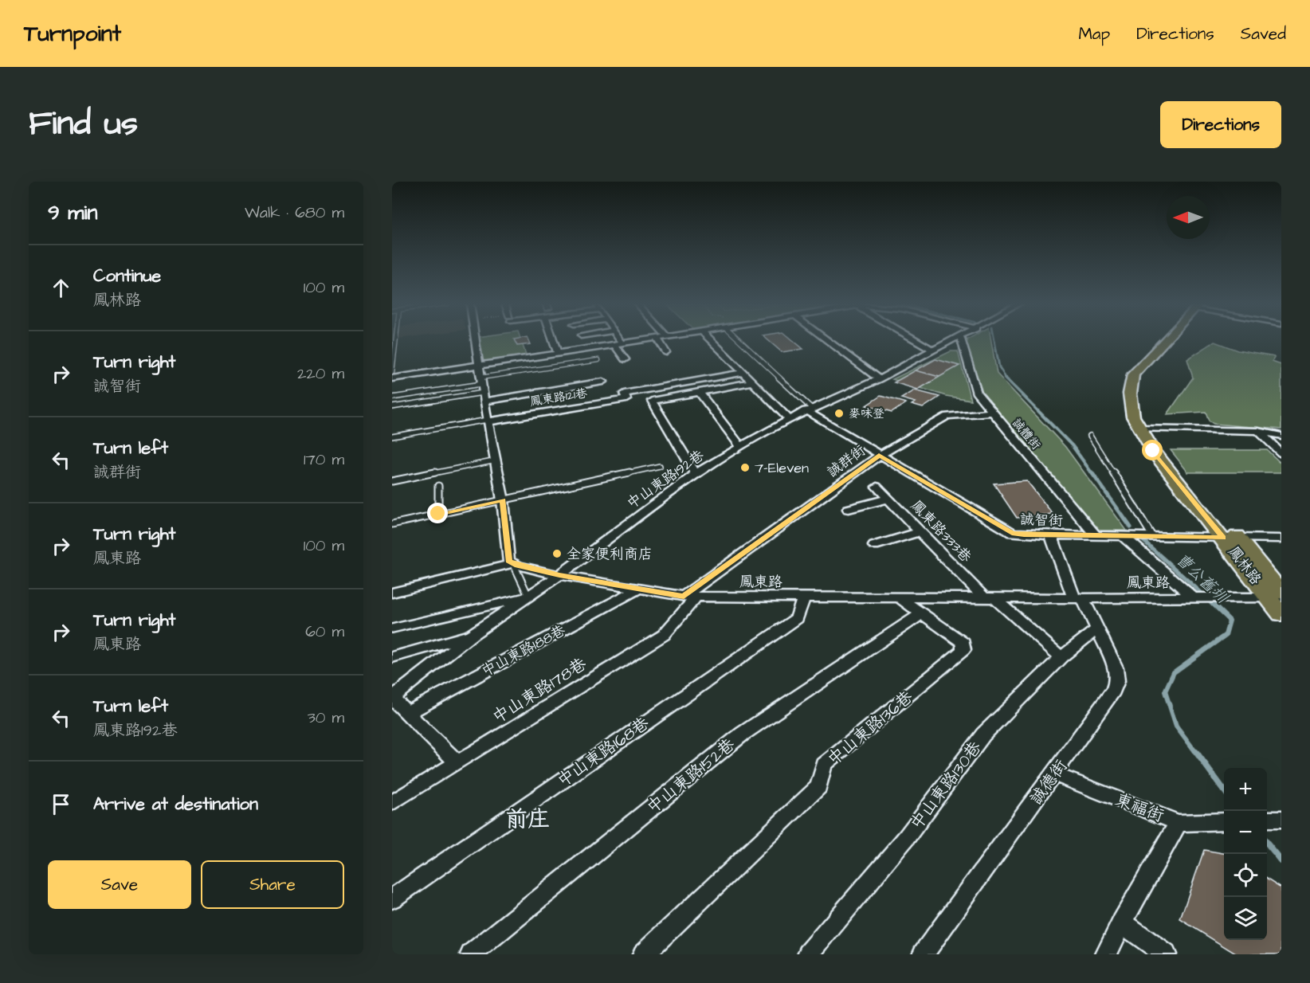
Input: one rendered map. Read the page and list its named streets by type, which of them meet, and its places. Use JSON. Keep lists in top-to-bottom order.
{
  "streets": {
    "main road": ["鳳林路"],
    "street": [
      "鳳東路121巷",
      "誠體街",
      "誠群街",
      "中山東路192巷",
      "誠智街",
      "鳳東路333巷",
      "鳳東路",
      "中山東路188巷",
      "中山東路178巷",
      "中山東路136巷",
      "中山東路168巷",
      "中山東路152巷",
      "誠德街",
      "中山東路130巷",
      "東福街"
    ]
  },
  "crossings": [
    ["誠體街", "誠群街"],
    ["誠體街", "誠智街"],
    ["誠群街", "誠智街"],
    ["誠群街", "鳳東路"],
    ["誠群街", "中山東路178巷"],
    ["中山東路192巷", "誠智街"],
    ["中山東路192巷", "鳳東路"],
    ["誠智街", "鳳林路"],
    ["誠智街", "誠德街"],
    ["鳳東路333巷", "鳳東路"],
    ["鳳東路333巷", "中山東路130巷"],
    ["鳳林路", "鳳東路"],
    ["鳳東路", "中山東路188巷"],
    ["鳳東路", "中山東路178巷"],
    ["鳳東路", "中山東路136巷"],
    ["鳳東路", "中山東路168巷"],
    ["鳳東路", "誠德街"],
    ["中山東路136巷", "中山東路152巷"],
    ["誠德街", "中山東路130巷"],
    ["誠德街", "東福街"]
  ],
  "districts": ["前庄"],
  "water": ["曹公舊圳"],
  "places": ["麥味登", "7-Eleven", "全家便利商店"],
  "north": "left",
  "page": {
    "header": "Turnpoint",
    "nav": ["Map", "Directions", "Saved"],
    "title": "Find us",
    "buttons": [
      "Directions",
      ["Save", "Share"]
    ],
    "heading": ["9 min", "Walk · 680 m"],
    "list": [
      ["Continue", "鳳林路", "100 m"],
      ["Turn right", "誠智街", "220 m"],
      ["Turn left", "誠群街", "170 m"],
      ["Turn right", "鳳東路", "100 m"],
      ["Turn right", "鳳東路", "60 m"],
      ["Turn left", "鳳東路192巷", "30 m"],
      "Arrive at destination"
    ],
    "map_buttons": ["+", "−"]
  }
}
